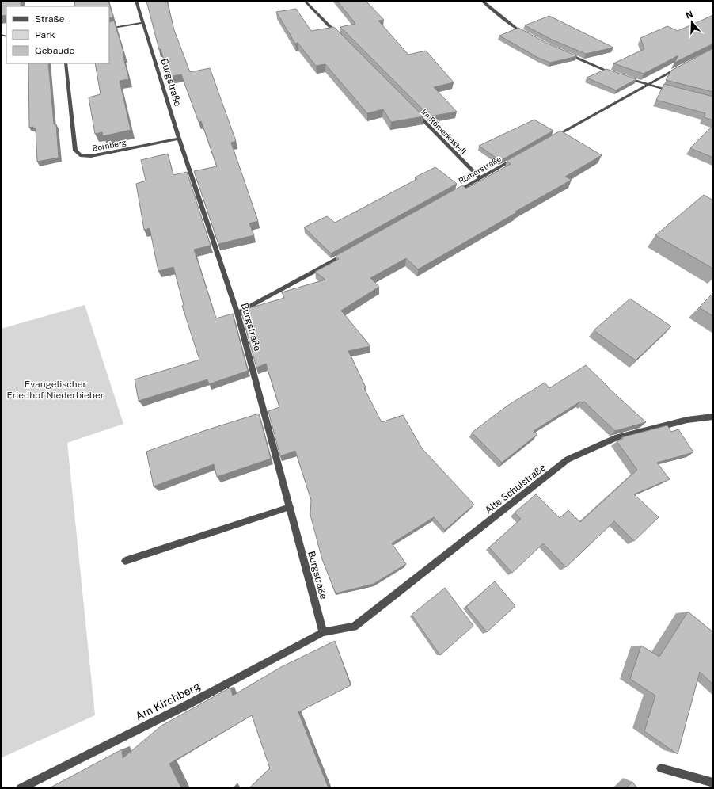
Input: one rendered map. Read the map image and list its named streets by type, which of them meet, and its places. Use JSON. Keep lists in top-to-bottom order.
{
  "streets": {
    "street": [
      "Burgstraße",
      "Im Römerkastell",
      "Bornberg",
      "Römerstraße",
      "Alte Schulstraße",
      "Am Kirchberg"
    ]
  },
  "crossings": [
    ["Burgstraße", "Bornberg"],
    ["Burgstraße", "Alte Schulstraße"],
    ["Burgstraße", "Am Kirchberg"],
    ["Im Römerkastell", "Römerstraße"],
    ["Alte Schulstraße", "Am Kirchberg"]
  ],
  "parks": ["Evangelischer Friedhof Niederbieber"],
  "legend": ["Straße", "Park", "Gebäude"],
  "north": "top"
}
